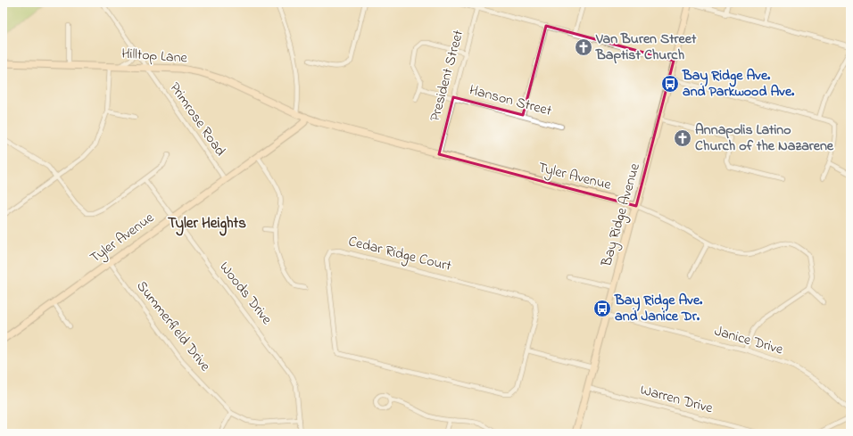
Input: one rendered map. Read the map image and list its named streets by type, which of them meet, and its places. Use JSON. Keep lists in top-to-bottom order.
{
  "streets": {
    "street": [
      "Hilltop Lane",
      "President Street",
      "Hanson Street",
      "Primrose Road",
      "Tyler Avenue",
      "Bay Ridge Avenue",
      "Cedar Ridge Court",
      "Woods Drive",
      "Summerfield Drive",
      "Janice Drive",
      "Warren Drive"
    ]
  },
  "crossings": [
    ["Hilltop Lane", "Primrose Road"],
    ["Hilltop Lane", "Tyler Avenue"],
    ["President Street", "Hanson Street"],
    ["President Street", "Tyler Avenue"],
    ["Primrose Road", "Tyler Avenue"],
    ["Tyler Avenue", "Bay Ridge Avenue"],
    ["Tyler Avenue", "Woods Drive"],
    ["Tyler Avenue", "Summerfield Drive"],
    ["Bay Ridge Avenue", "Janice Drive"],
    ["Bay Ridge Avenue", "Warren Drive"],
    ["Woods Drive", "Summerfield Drive"]
  ],
  "districts": ["Tyler Heights"],
  "places": {
    "church": ["Van Buren Street Baptist Church", "Annapolis Latino Church of the Nazarene"],
    "bus stop": ["Bay Ridge Ave. and Parkwood Ave.", "Bay Ridge Ave. and Janice Dr."]
  }
}
